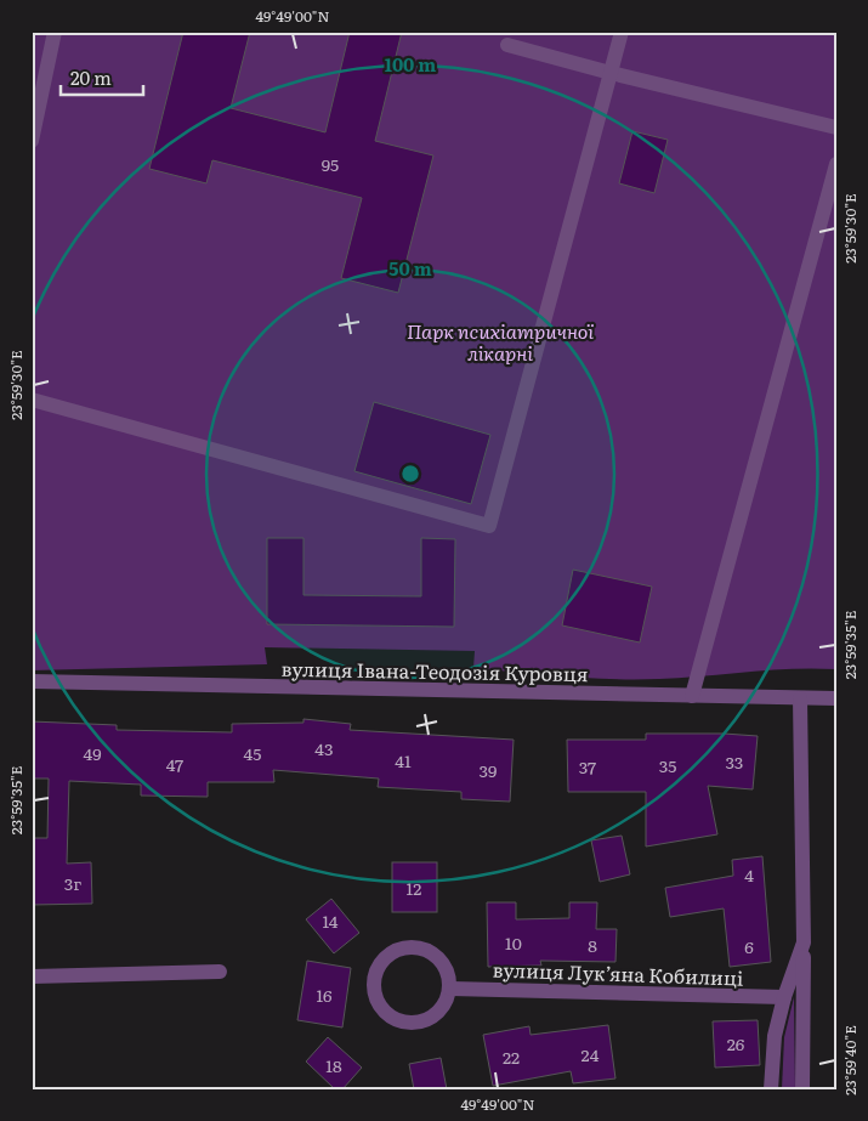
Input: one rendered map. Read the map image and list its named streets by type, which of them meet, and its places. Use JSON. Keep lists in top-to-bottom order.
{
  "streets": {
    "street": ["вулиця Івана-Теодозія Куровця", "вулиця Лукʼяна Кобилиці"]
  },
  "parks": ["Парк психіатричної лікарні"],
  "house_numbers": [
    "95",
    "43",
    "49",
    "45",
    "41",
    "33",
    "47",
    "35",
    "37",
    "39",
    "4",
    "3г",
    "12",
    "14",
    "10",
    "8",
    "6",
    "16",
    "26",
    "24",
    "22",
    "18"
  ],
  "scale_bar": "20 m",
  "coordinates": [
    "49°49'00\"N",
    "23°59'30\"E",
    "23°59'35\"E",
    "23°59'40\"E"
  ],
  "rings": ["100 m", "50 m"]
}
